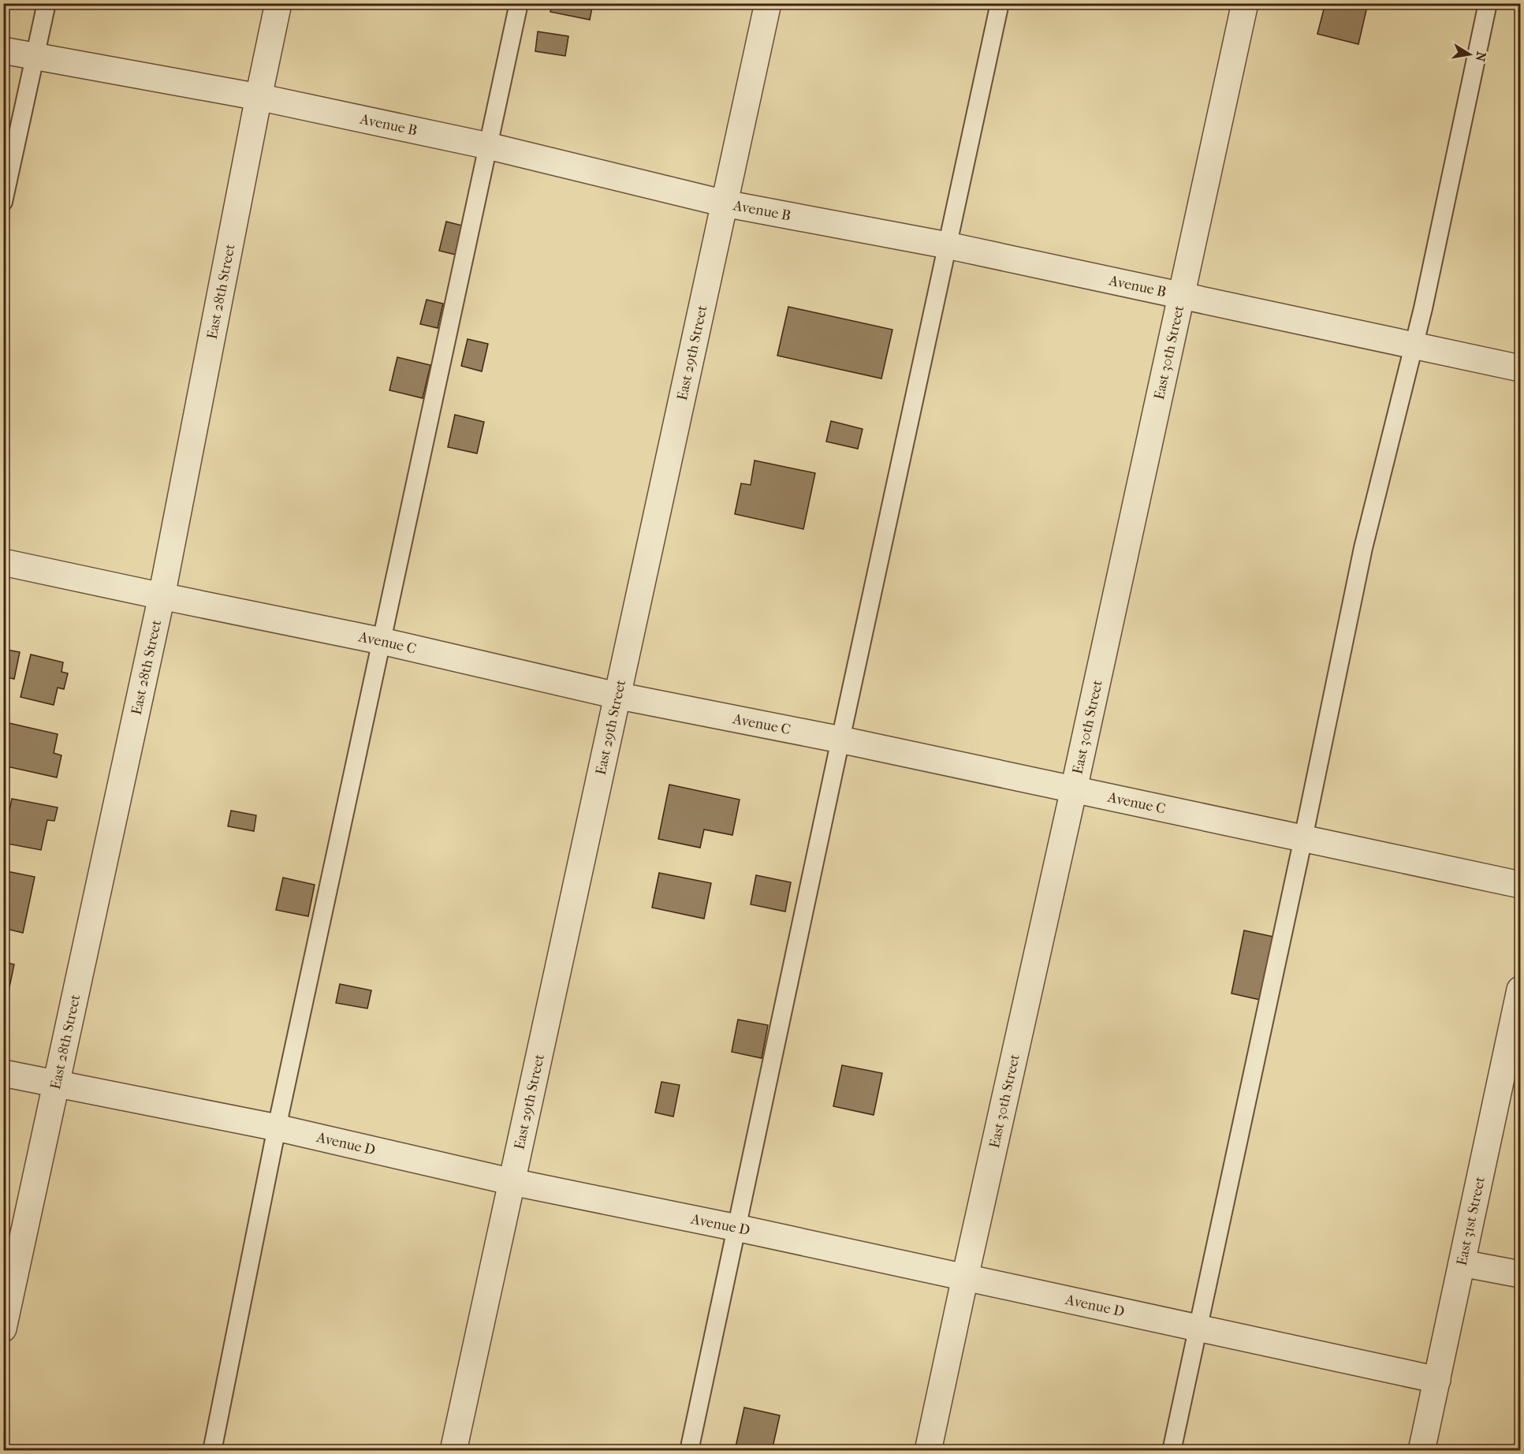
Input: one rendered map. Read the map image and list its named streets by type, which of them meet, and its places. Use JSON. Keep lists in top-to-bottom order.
{
  "streets": {
    "street": [
      "Avenue B",
      "East 28th Street",
      "East 29th Street",
      "East 30th Street",
      "Avenue C",
      "Avenue D",
      "East 31st Street"
    ]
  },
  "crossings": [
    ["Avenue B", "East 28th Street"],
    ["Avenue B", "East 29th Street"],
    ["Avenue B", "East 30th Street"],
    ["East 28th Street", "Avenue C"],
    ["East 28th Street", "Avenue D"],
    ["East 29th Street", "Avenue C"],
    ["East 29th Street", "Avenue D"],
    ["East 30th Street", "Avenue C"],
    ["East 30th Street", "Avenue D"],
    ["Avenue D", "East 31st Street"]
  ],
  "north": "right"
}
